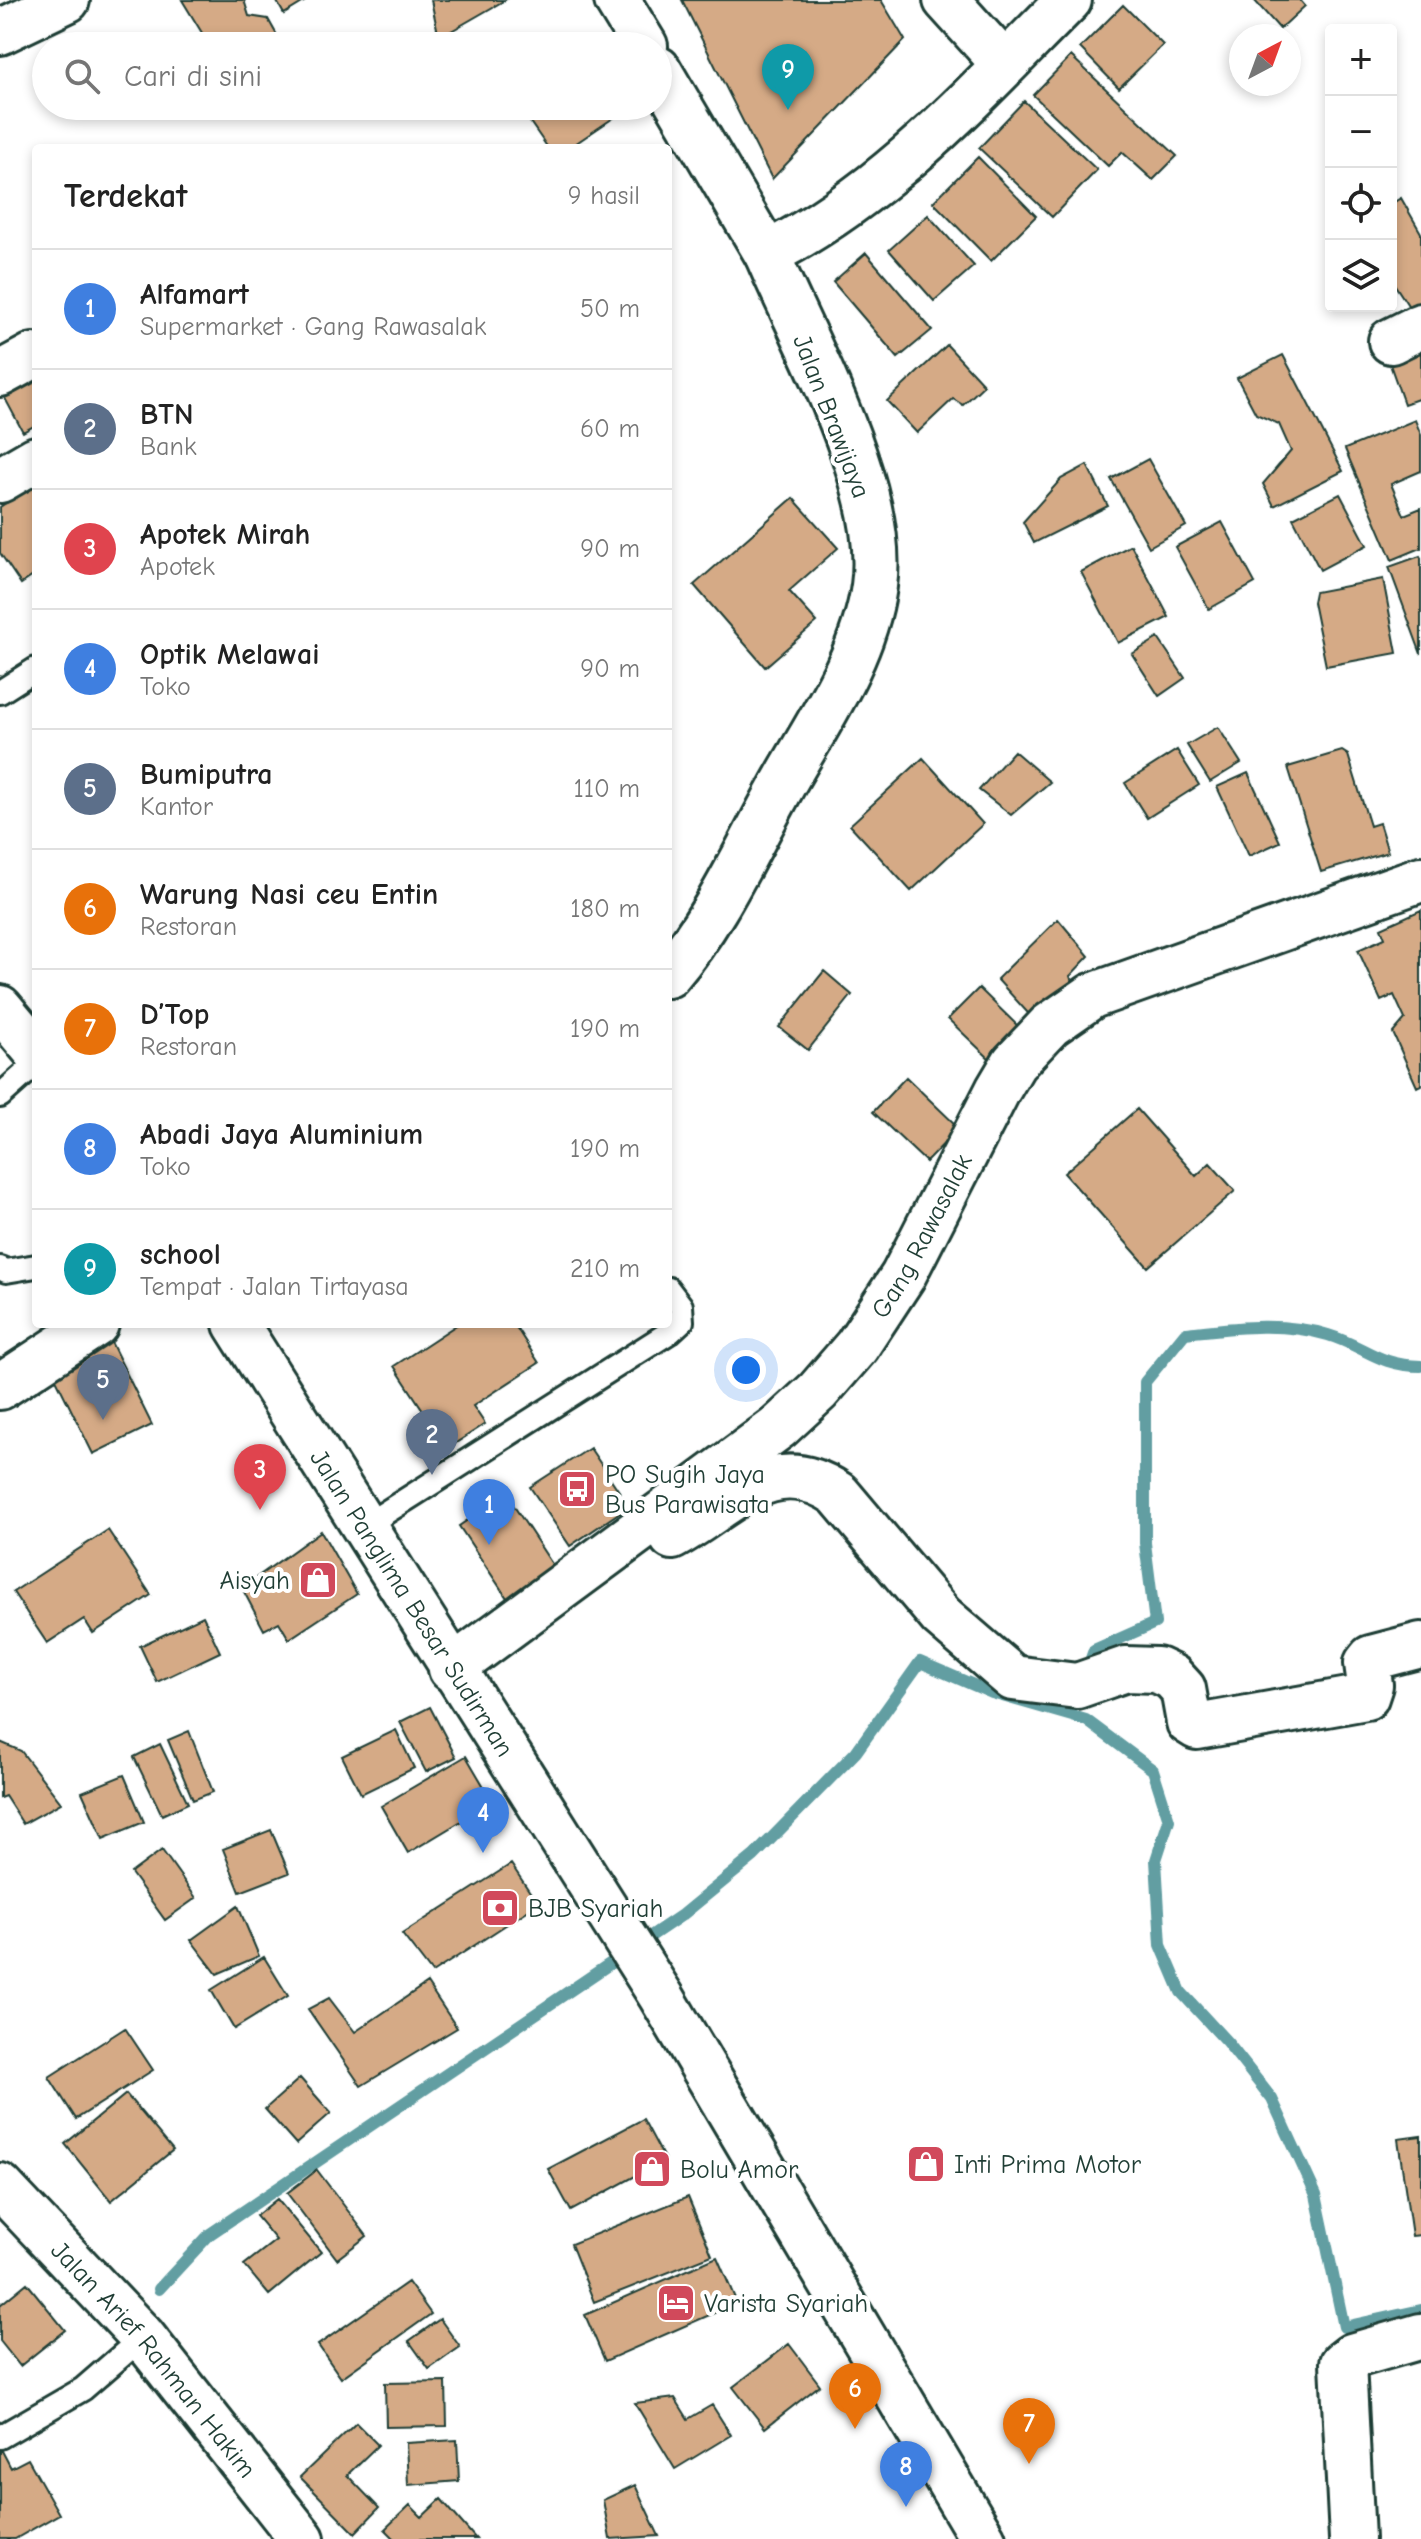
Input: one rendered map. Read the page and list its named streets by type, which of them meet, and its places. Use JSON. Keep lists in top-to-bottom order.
{
  "streets": {
    "street": [
      "Jalan Brawijaya",
      "Gang Rawasalak",
      "Jalan Panglima Besar Sudirman",
      "Jalan Arief Rahman Hakim"
    ]
  },
  "crossings": [
    ["Gang Rawasalak", "Jalan Panglima Besar Sudirman"]
  ],
  "places": {
    "bus stop": ["PO Sugih Jaya Bus Parawisata"],
    "shop": ["Aisyah", "Inti Prima Motor", "Bolu Amor"],
    "bank": ["BJB Syariah"],
    "hotel": ["Varista Syariah"]
  },
  "north": "top right",
  "page": {
    "map_buttons": ["+", "−"],
    "search": "Cari di sini",
    "pins": [
      "9",
      "5",
      "2",
      "3",
      "1",
      "4",
      "6",
      "7",
      "8"
    ],
    "heading": ["Terdekat", "9 hasil"],
    "list": [
      {
        "mark": "1",
        "name": "Alfamart",
        "note": "Supermarket · Gang Rawasalak",
        "value": "50 m"
      },
      {
        "mark": "2",
        "name": "BTN",
        "note": "Bank",
        "value": "60 m"
      },
      {
        "mark": "3",
        "name": "Apotek Mirah",
        "note": "Apotek",
        "value": "90 m"
      },
      {
        "mark": "4",
        "name": "Optik Melawai",
        "note": "Toko",
        "value": "90 m"
      },
      {
        "mark": "5",
        "name": "Bumiputra",
        "note": "Kantor",
        "value": "110 m"
      },
      {
        "mark": "6",
        "name": "Warung Nasi ceu Entin",
        "note": "Restoran",
        "value": "180 m"
      },
      {
        "mark": "7",
        "name": "D’Top",
        "note": "Restoran",
        "value": "190 m"
      },
      {
        "mark": "8",
        "name": "Abadi Jaya Aluminium",
        "note": "Toko",
        "value": "190 m"
      },
      {
        "mark": "9",
        "name": "school",
        "note": "Tempat · Jalan Tirtayasa",
        "value": "210 m"
      }
    ]
  }
}
